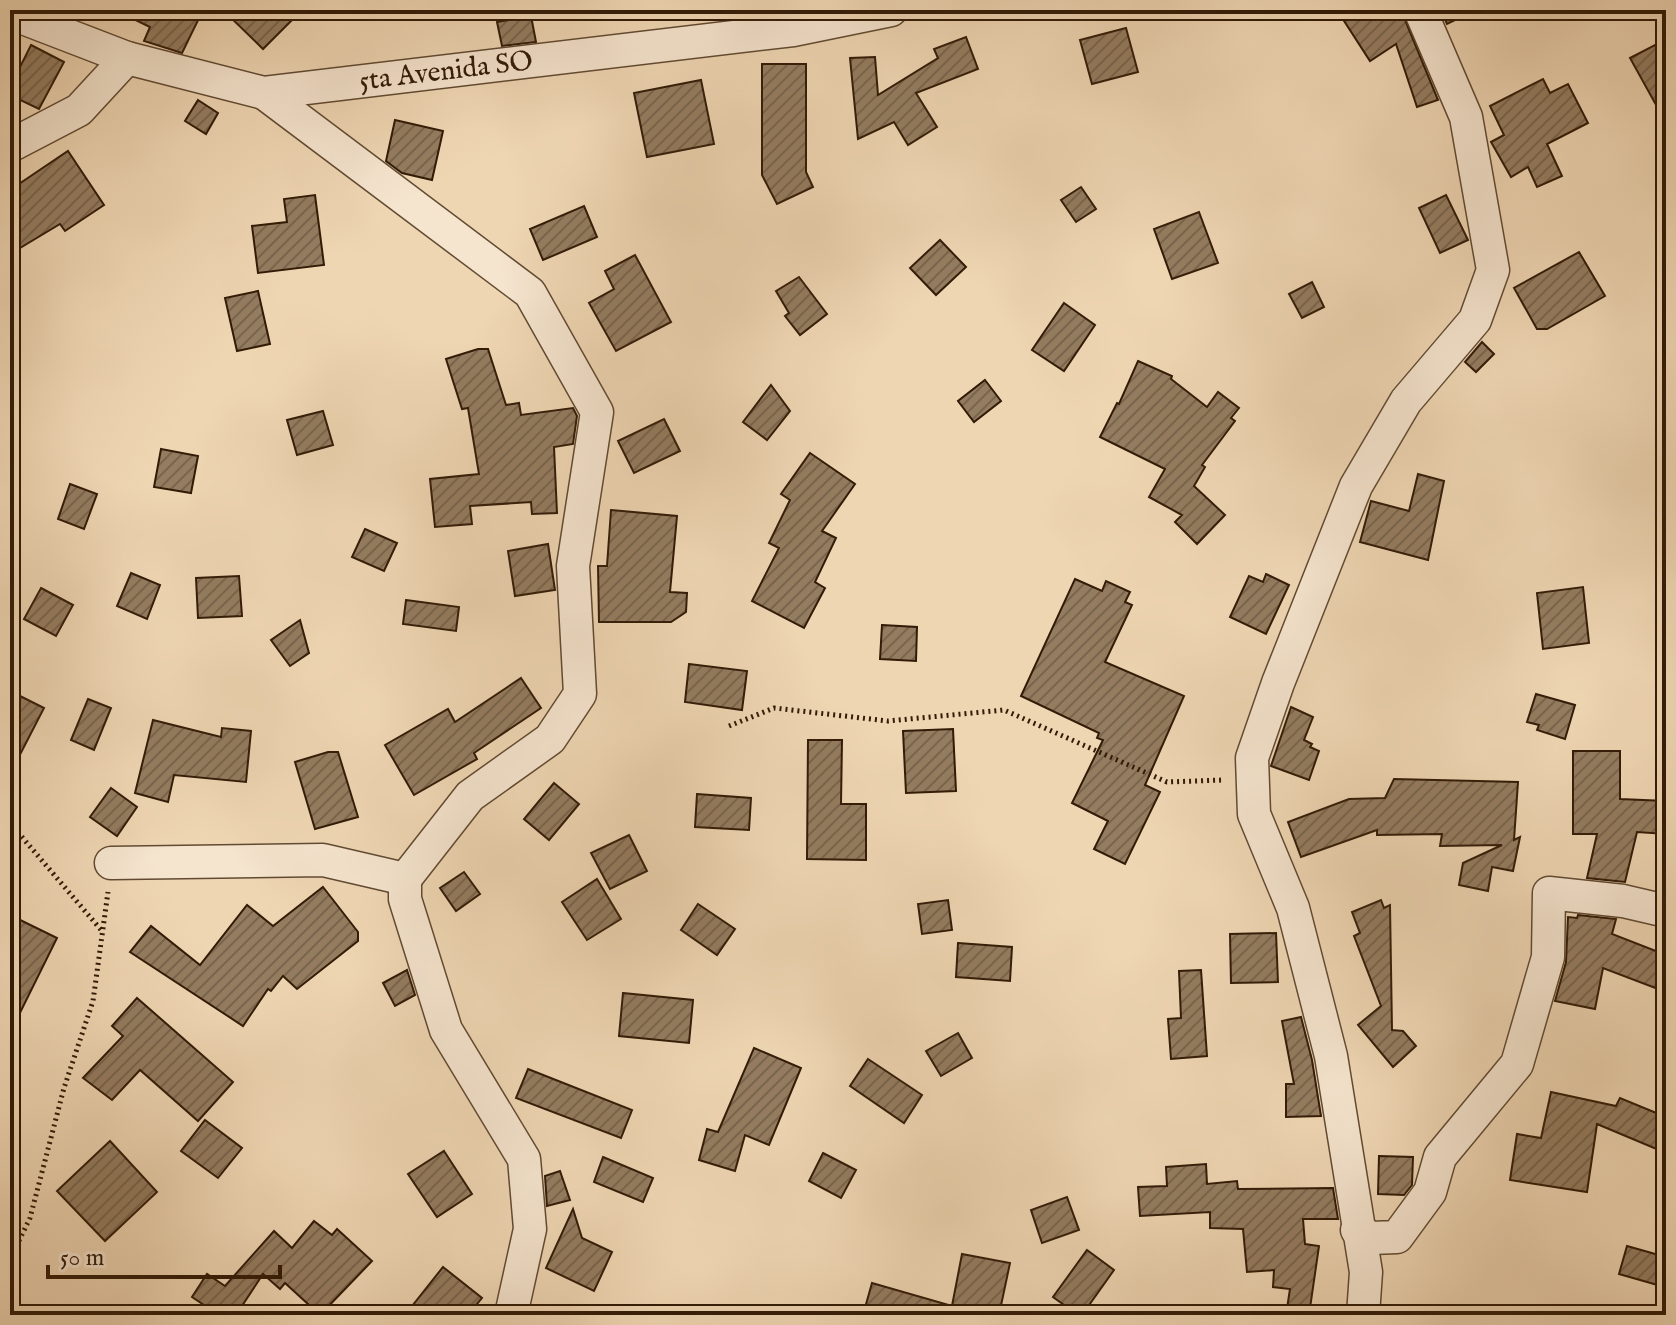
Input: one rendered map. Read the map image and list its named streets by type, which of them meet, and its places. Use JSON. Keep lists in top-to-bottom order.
{
  "streets": {
    "street": ["5ta Avenida SO"]
  },
  "scale_bar": "50 m"
}
